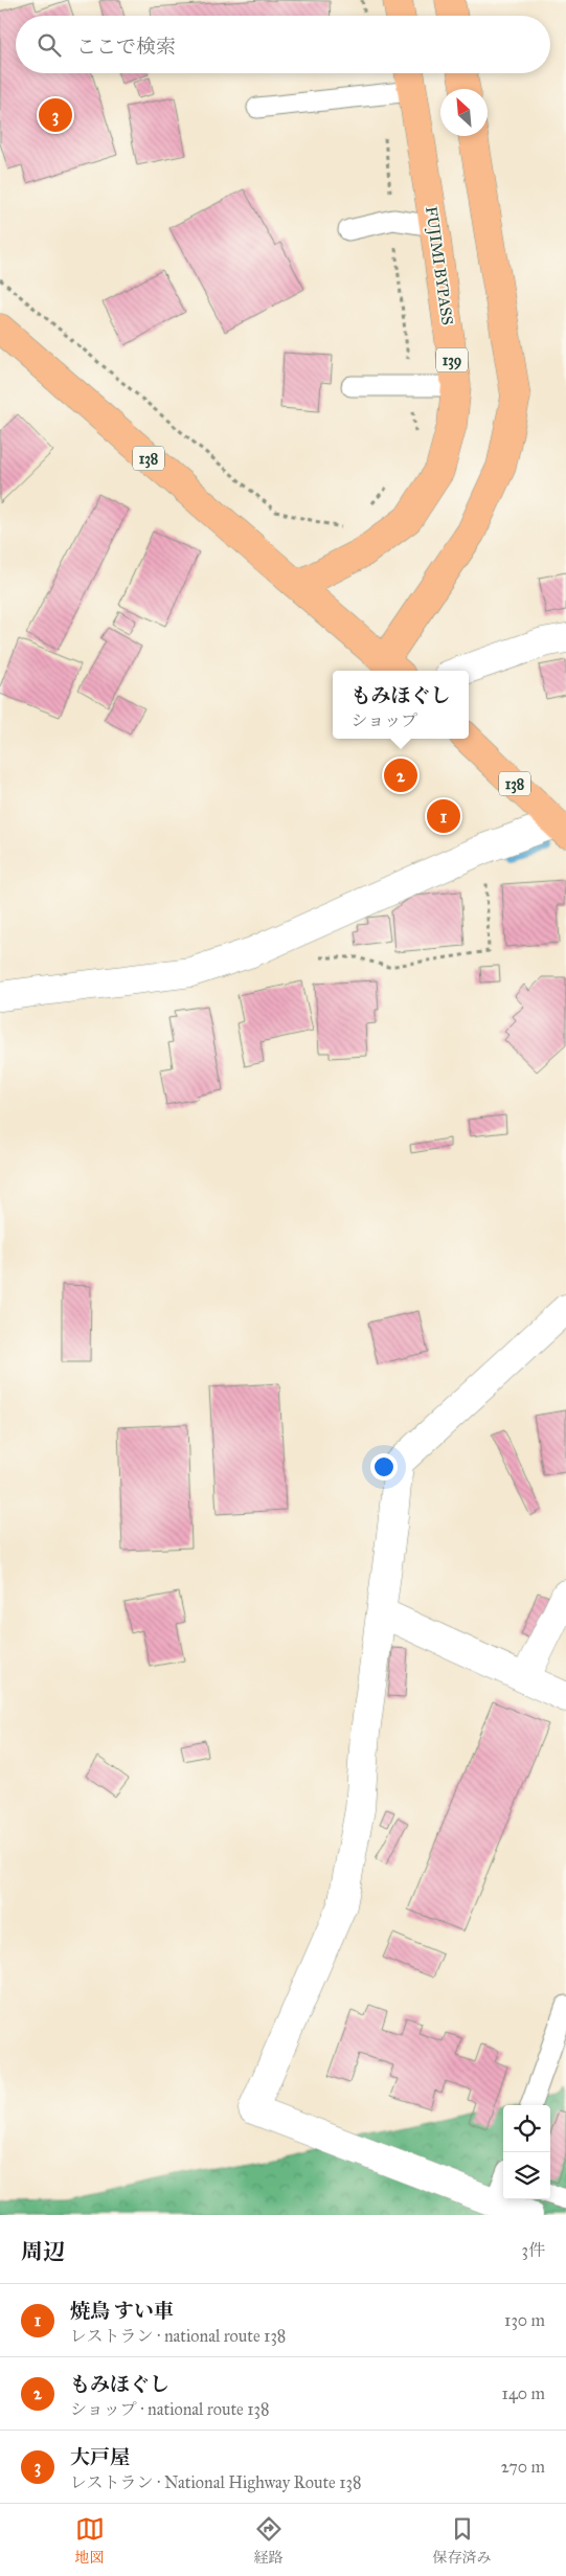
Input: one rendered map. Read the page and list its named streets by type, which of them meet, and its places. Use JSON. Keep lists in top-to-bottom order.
{
  "streets": {
    "highway": ["FUJIMI BYPASS", "139", "138"]
  },
  "crossings": [
    ["FUJIMI BYPASS", "138"]
  ],
  "north": "top left",
  "page": {
    "search": "ここで検索",
    "pins": ["3", "2", "1"],
    "popup": ["もみほぐし", "ショップ"],
    "heading": ["周辺", "3件"],
    "list": [
      {
        "mark": "1",
        "name": "焼鳥 すい車",
        "note": "レストラン · national route 138",
        "value": "130 m"
      },
      {
        "mark": "2",
        "name": "もみほぐし",
        "note": "ショップ · national route 138",
        "value": "140 m"
      },
      {
        "mark": "3",
        "name": "大戸屋",
        "note": "レストラン · National Highway Route 138",
        "value": "270 m"
      }
    ],
    "nav": ["地図", "経路", "保存済み"]
  }
}
